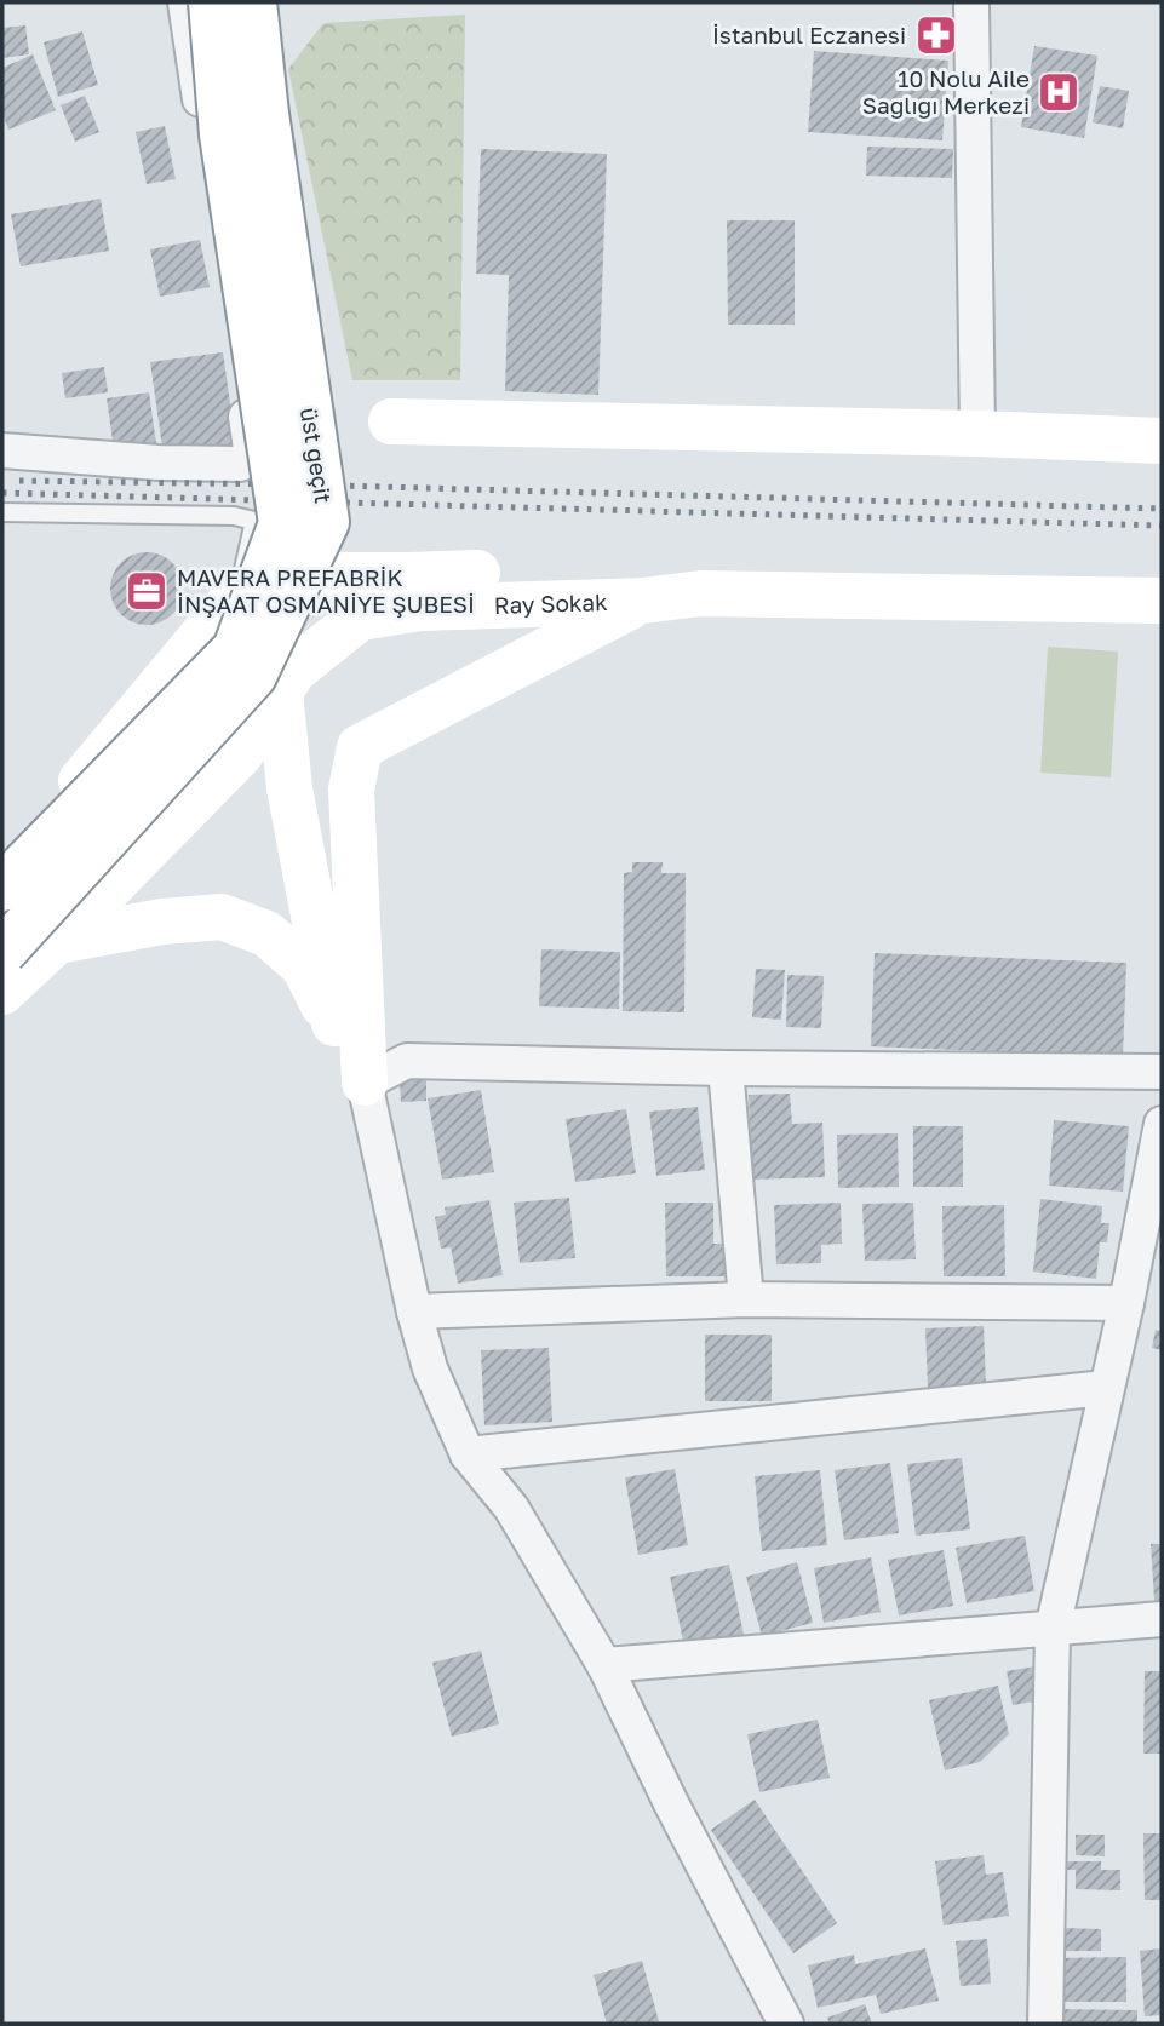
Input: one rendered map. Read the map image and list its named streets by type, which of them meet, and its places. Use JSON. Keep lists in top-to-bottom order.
{
  "streets": {
    "main road": ["üst geçit", "Ray Sokak"]
  },
  "places": {
    "pharmacy": ["İstanbul Eczanesi"],
    "hospital": ["10 Nolu Aile Sağlığı Merkezi"],
    "office": ["MAVERA PREFABRİK İNŞAAT OSMANİYE ŞUBESİ"]
  }
}
